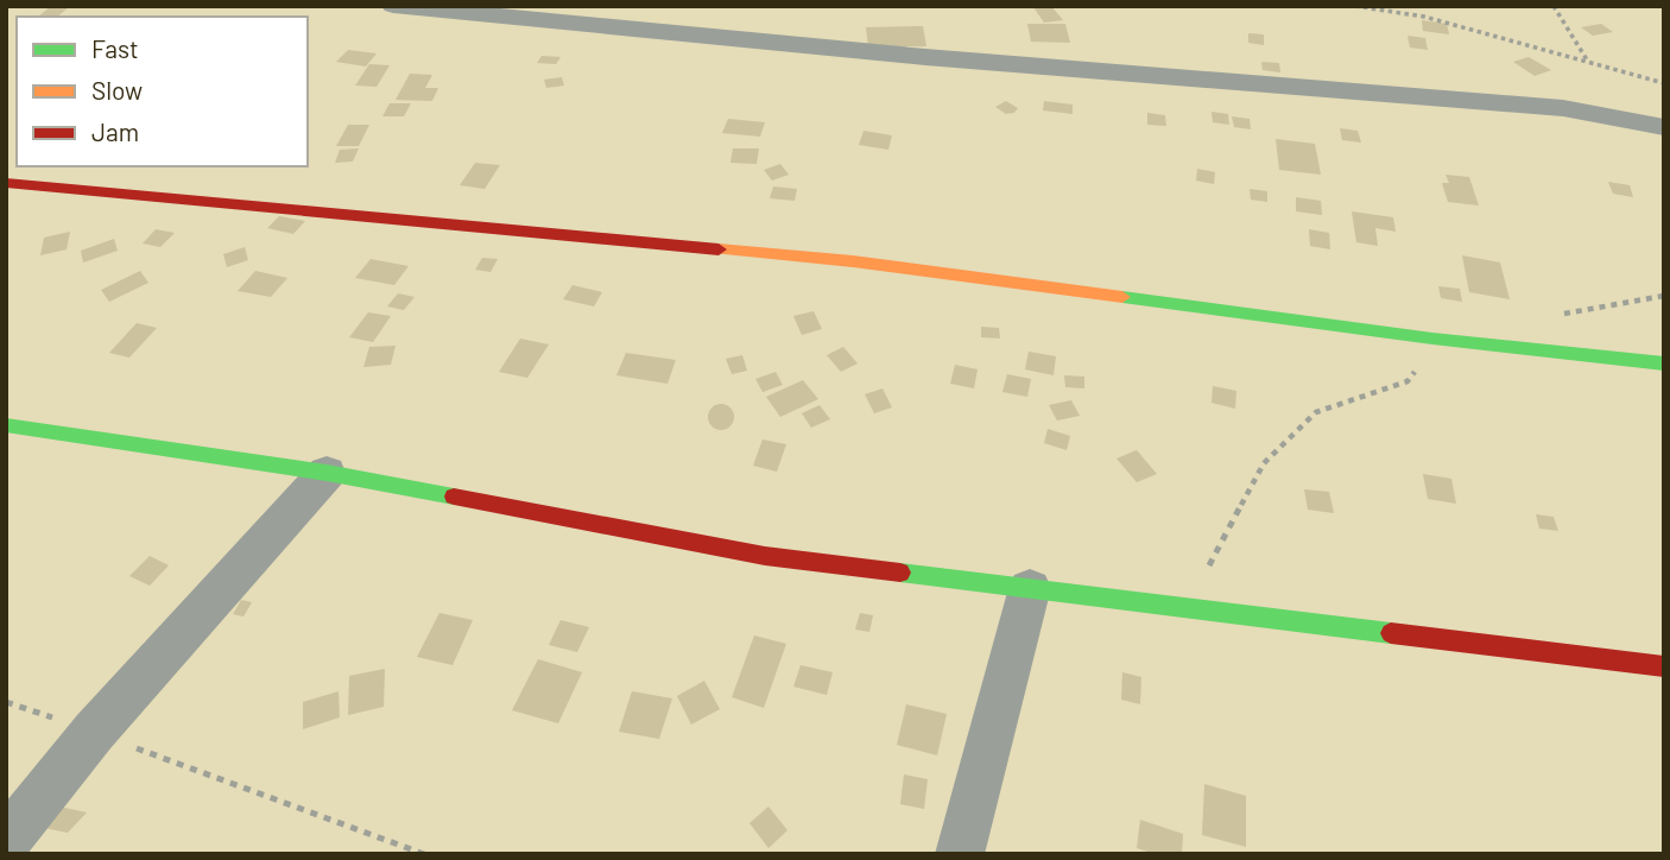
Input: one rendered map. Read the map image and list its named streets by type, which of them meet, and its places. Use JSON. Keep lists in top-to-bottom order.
{
  "legend": ["Fast", "Slow", "Jam"]
}
